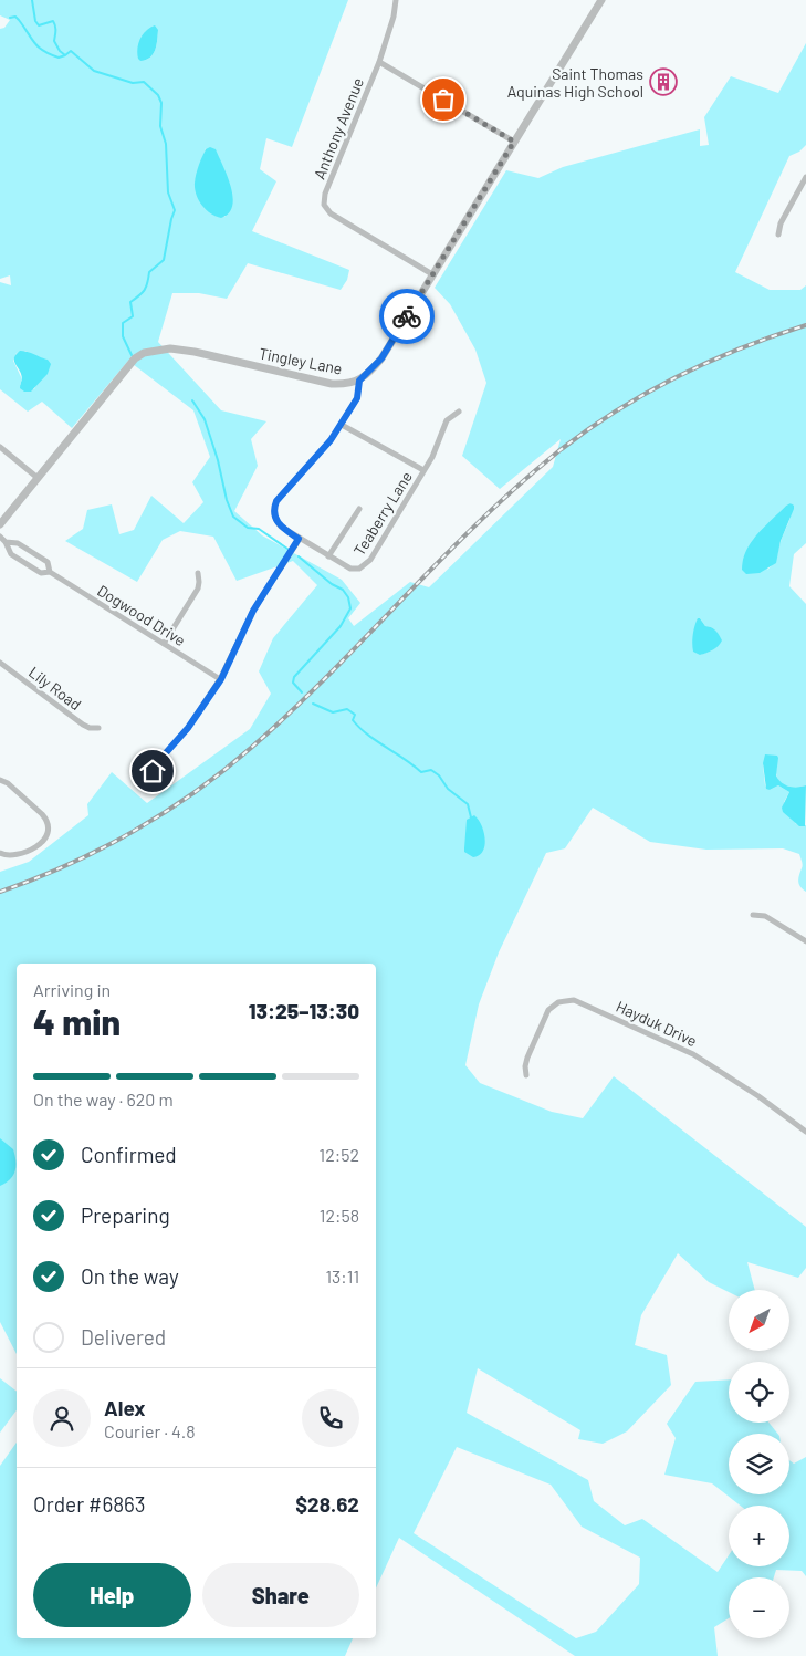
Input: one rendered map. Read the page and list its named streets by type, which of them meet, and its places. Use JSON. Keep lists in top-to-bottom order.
{
  "streets": {
    "street": [
      "Anthony Avenue",
      "Tingley Lane",
      "Teaberry Lane",
      "Dogwood Drive",
      "Lily Road",
      "Hayduk Drive"
    ]
  },
  "crossings": [
    ["Anthony Avenue", "Tingley Lane"],
    ["Tingley Lane", "Teaberry Lane"]
  ],
  "places": {
    "building": ["Saint Thomas Aquinas High School"]
  },
  "north": "bottom left",
  "page": {
    "heading": ["4 min", "Arriving in", "13:25–13:30"],
    "panel": [
      "Alex",
      "Courier · 4.8",
      "Order #6863",
      "$28.62"
    ],
    "bar": "On the way · 620 m",
    "list": [
      ["Confirmed", "12:52"],
      ["Preparing", "12:58"],
      ["On the way", "13:11"],
      "Delivered"
    ],
    "map_buttons": ["+", "−"],
    "buttons": ["Help", "Share"]
  }
}
